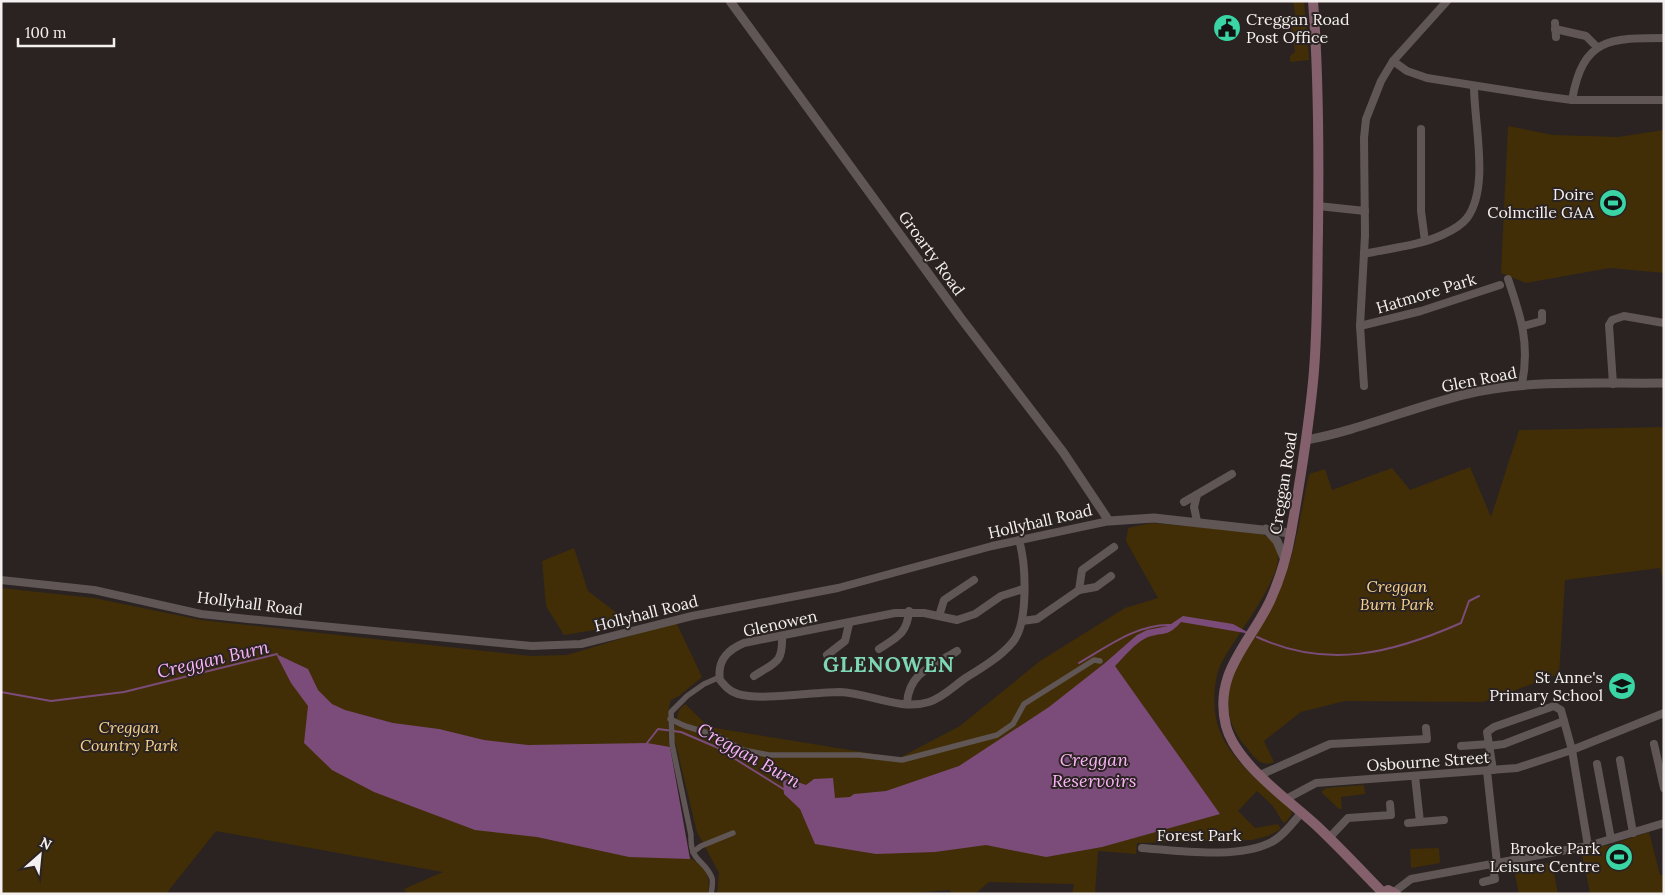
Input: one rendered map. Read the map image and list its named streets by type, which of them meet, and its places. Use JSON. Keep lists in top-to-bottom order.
{
  "streets": {
    "main road": ["Creggan Road"],
    "street": [
      "Groarty Road",
      "Hatmore Park",
      "Glen Road",
      "Hollyhall Road",
      "Glenowen",
      "Osbourne Street",
      "Forest Park"
    ]
  },
  "crossings": [
    ["Groarty Road", "Hollyhall Road"],
    ["Glen Road", "Creggan Road"],
    ["Creggan Road", "Hollyhall Road"],
    ["Creggan Road", "Osbourne Street"],
    ["Creggan Road", "Forest Park"]
  ],
  "districts": ["GLENOWEN"],
  "water": ["Creggan Burn", "Creggan Reservoirs"],
  "parks": ["Creggan Burn Park", "Creggan Country Park"],
  "places": {
    "public building": ["Creggan Road Post Office"],
    "sports": ["Doire Colmcille GAA", "Brooke Park Leisure Centre"],
    "school or university": ["St Anne's Primary School"]
  },
  "scale_bar": "100 m",
  "north": "top right"
}
